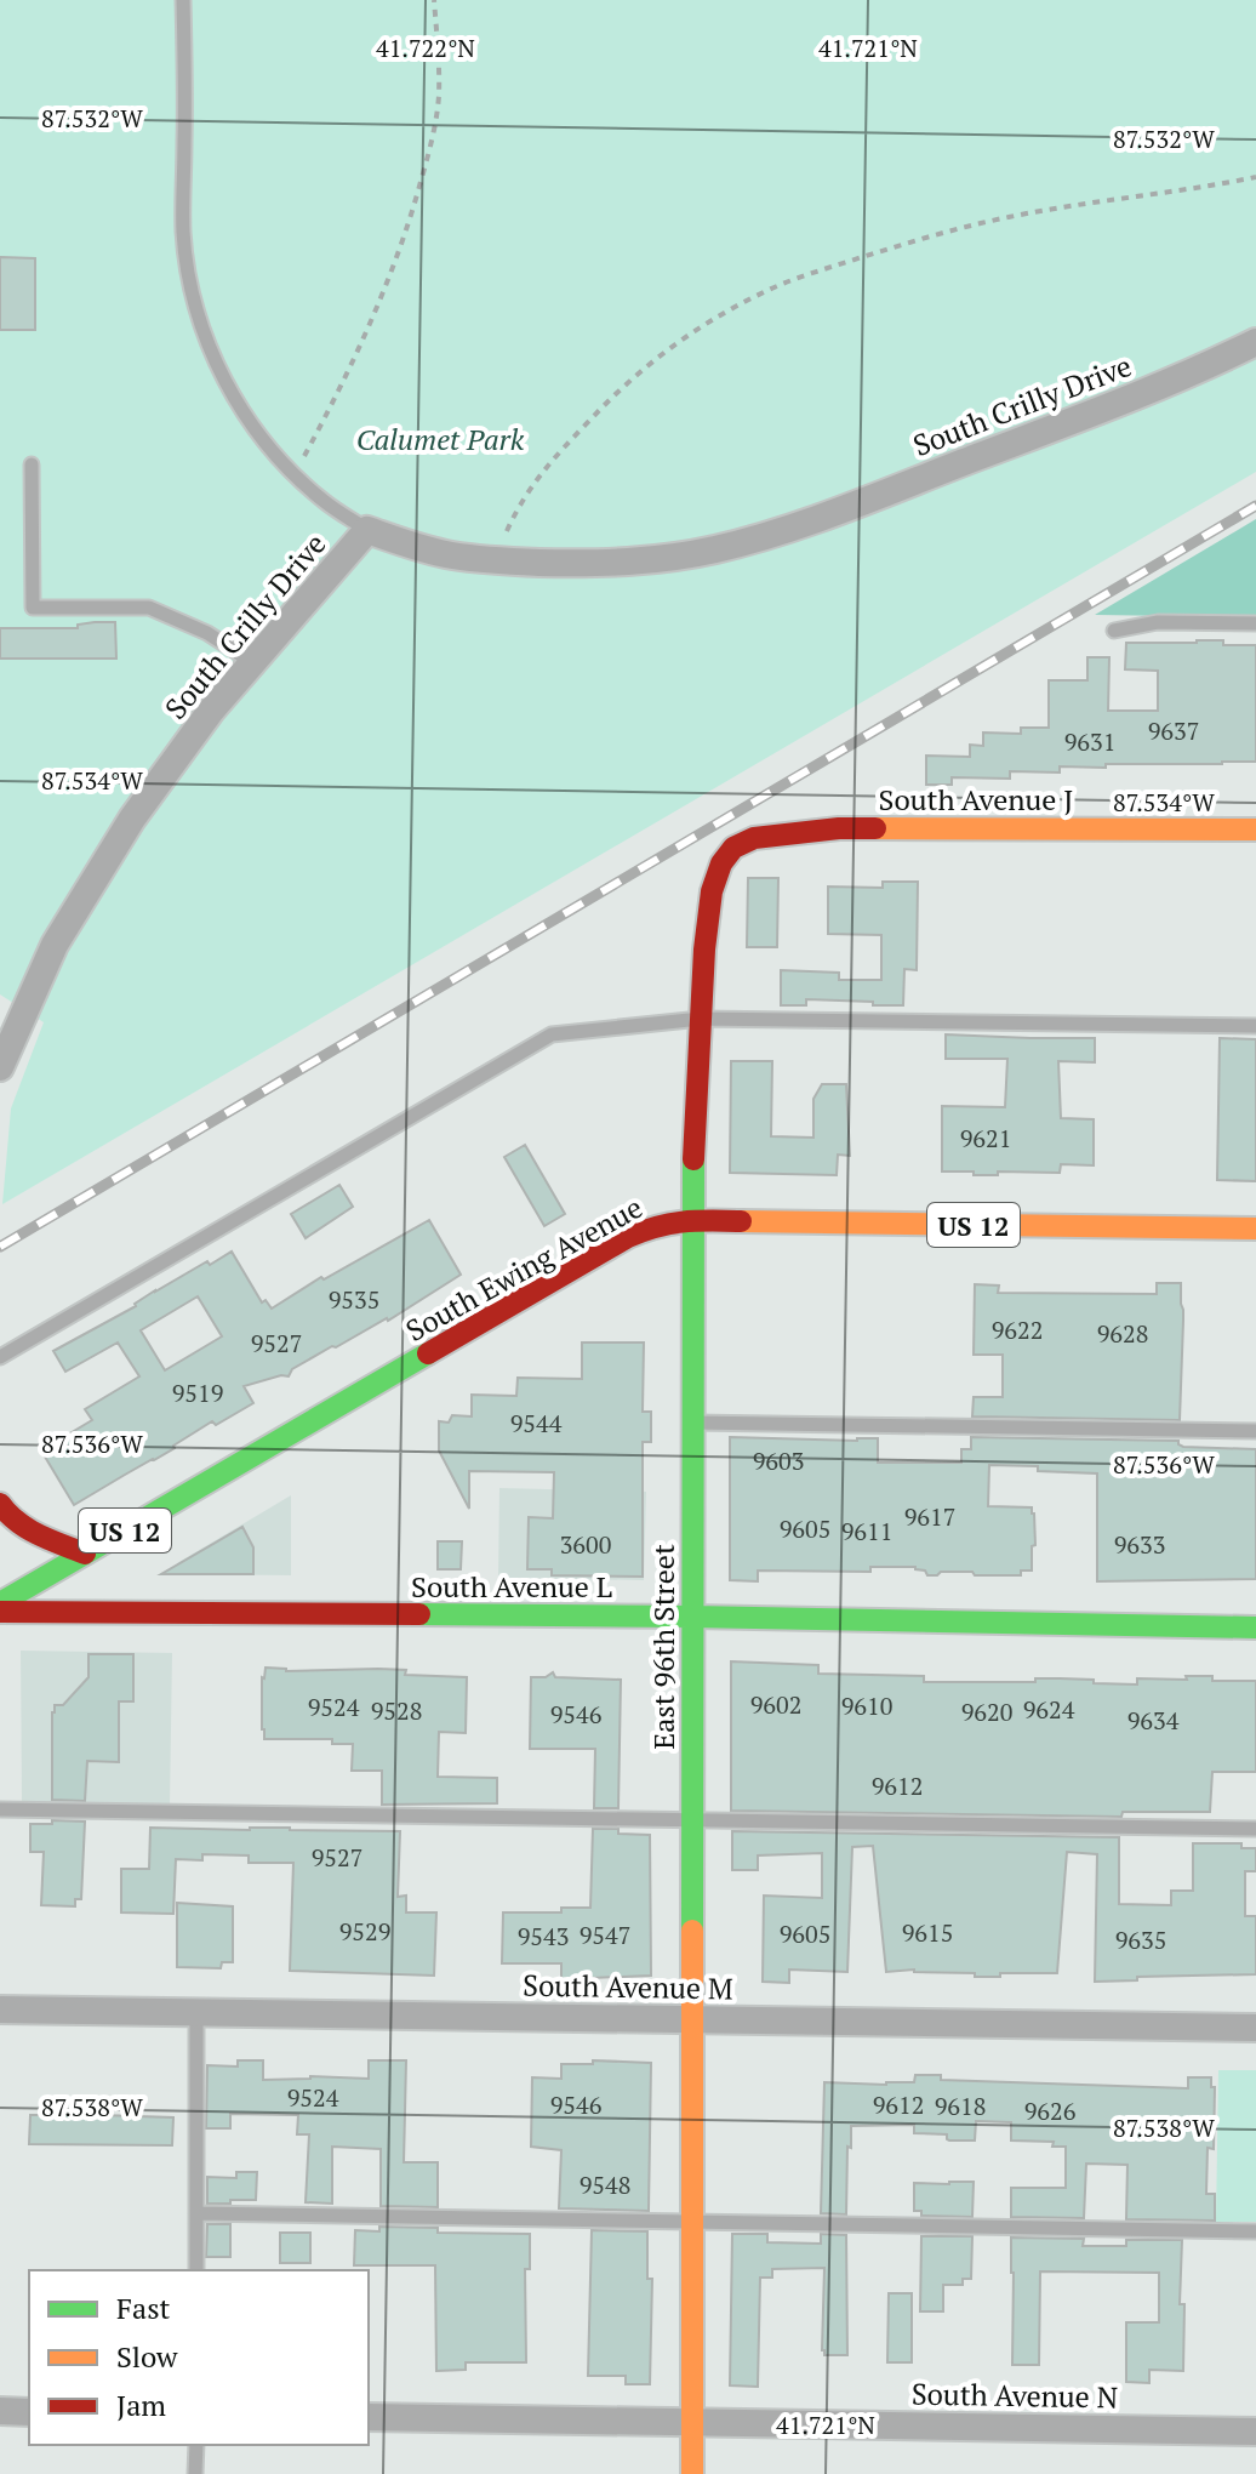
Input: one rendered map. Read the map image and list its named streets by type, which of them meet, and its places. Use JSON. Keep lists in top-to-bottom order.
{
  "streets": {
    "street": [
      "South Crilly Drive",
      "South Avenue J",
      "US 12",
      "South Ewing Avenue",
      "South Avenue L",
      "East 96th Street",
      "South Avenue M",
      "South Avenue N"
    ]
  },
  "crossings": [
    ["South Avenue J", "East 96th Street"],
    ["South Ewing Avenue", "East 96th Street"],
    ["South Avenue L", "East 96th Street"],
    ["East 96th Street", "South Avenue M"],
    ["East 96th Street", "South Avenue N"]
  ],
  "parks": ["Calumet Park"],
  "house_numbers": [
    "9637",
    "9631",
    "9621",
    "9535",
    "9622",
    "9628",
    "9527",
    "9519",
    "9544",
    "9603",
    "9617",
    "9605",
    "9611",
    "3600",
    "9633",
    "9602",
    "9610",
    "9524",
    "9624",
    "9528",
    "9620",
    "9546",
    "9634",
    "9612",
    "9527",
    "9529",
    "9615",
    "9605",
    "9547",
    "9543",
    "9635",
    "9524",
    "9546",
    "9612",
    "9618",
    "9626",
    "9548"
  ],
  "legend": ["Fast", "Slow", "Jam"],
  "coordinates": [
    "41.722°N",
    "41.721°N",
    "87.532°W",
    "87.534°W",
    "87.536°W",
    "87.538°W"
  ]
}
